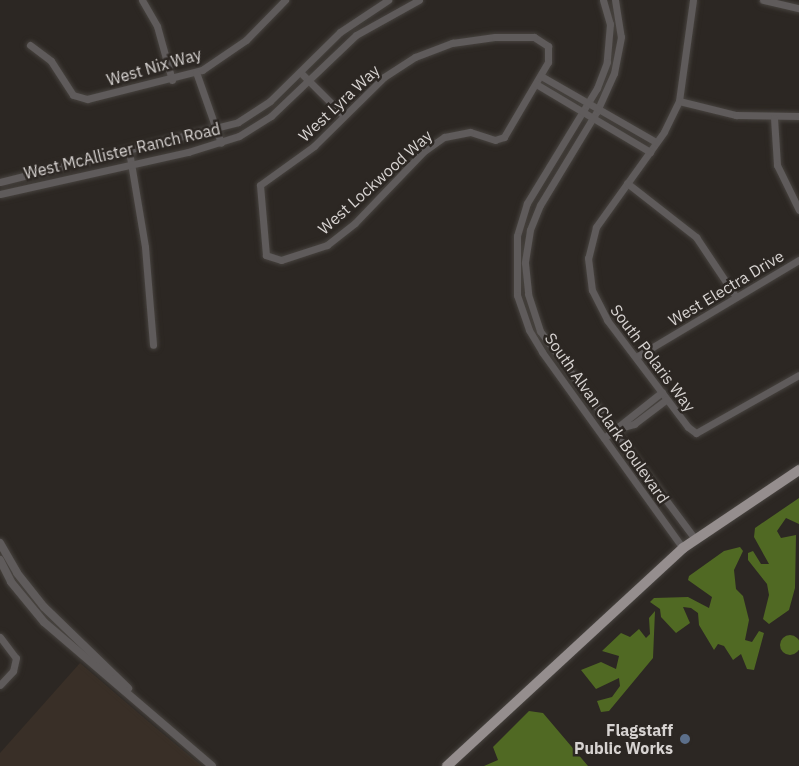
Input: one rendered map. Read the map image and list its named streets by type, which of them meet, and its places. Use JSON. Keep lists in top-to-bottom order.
{
  "streets": {
    "street": [
      "West Nix Way",
      "West Lyra Way",
      "West McAllister Ranch Road",
      "West Lockwood Way",
      "West Electra Drive",
      "South Polaris Way",
      "South Alvan Clark Boulevard"
    ]
  },
  "crossings": [
    ["West Lyra Way", "West Lockwood Way"],
    ["West Electra Drive", "South Polaris Way"]
  ],
  "places": ["Flagstaff Public Works"]
}
